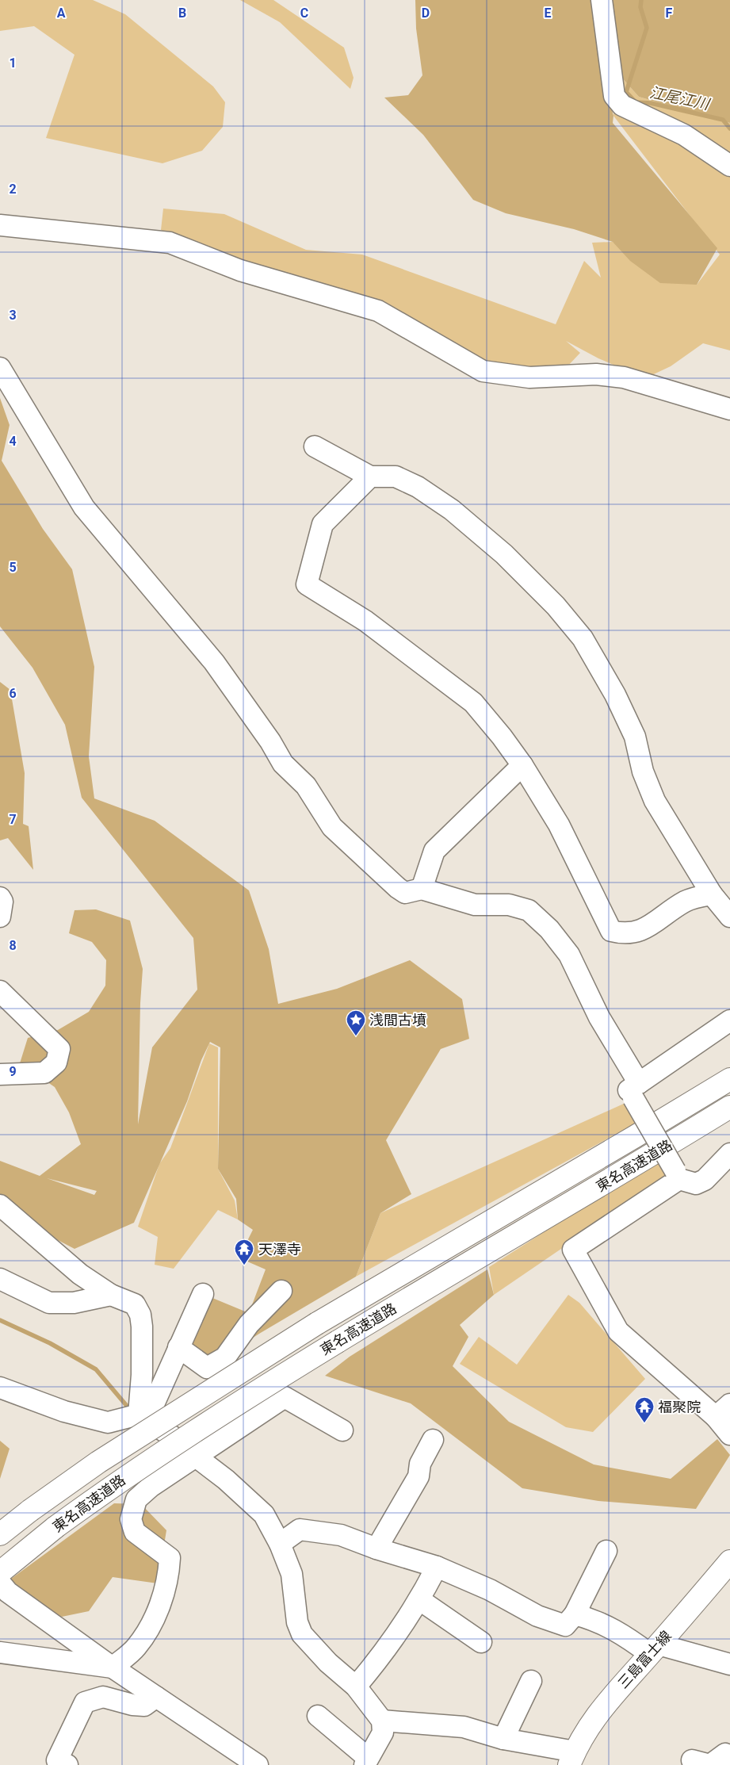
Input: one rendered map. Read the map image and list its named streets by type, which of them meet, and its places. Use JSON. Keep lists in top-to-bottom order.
{
  "streets": {
    "main road": ["東名高速道路", "三島富士線"]
  },
  "water": ["江尾江川"],
  "places": {
    "place": ["浅間古墳"],
    "temple": ["天澤寺", "福聚院"]
  },
  "grid": {
    "columns": [
      "A",
      "B",
      "C",
      "D",
      "E",
      "F"
    ],
    "rows": [
      "1",
      "2",
      "3",
      "4",
      "5",
      "6",
      "7",
      "8",
      "9"
    ]
  }
}
